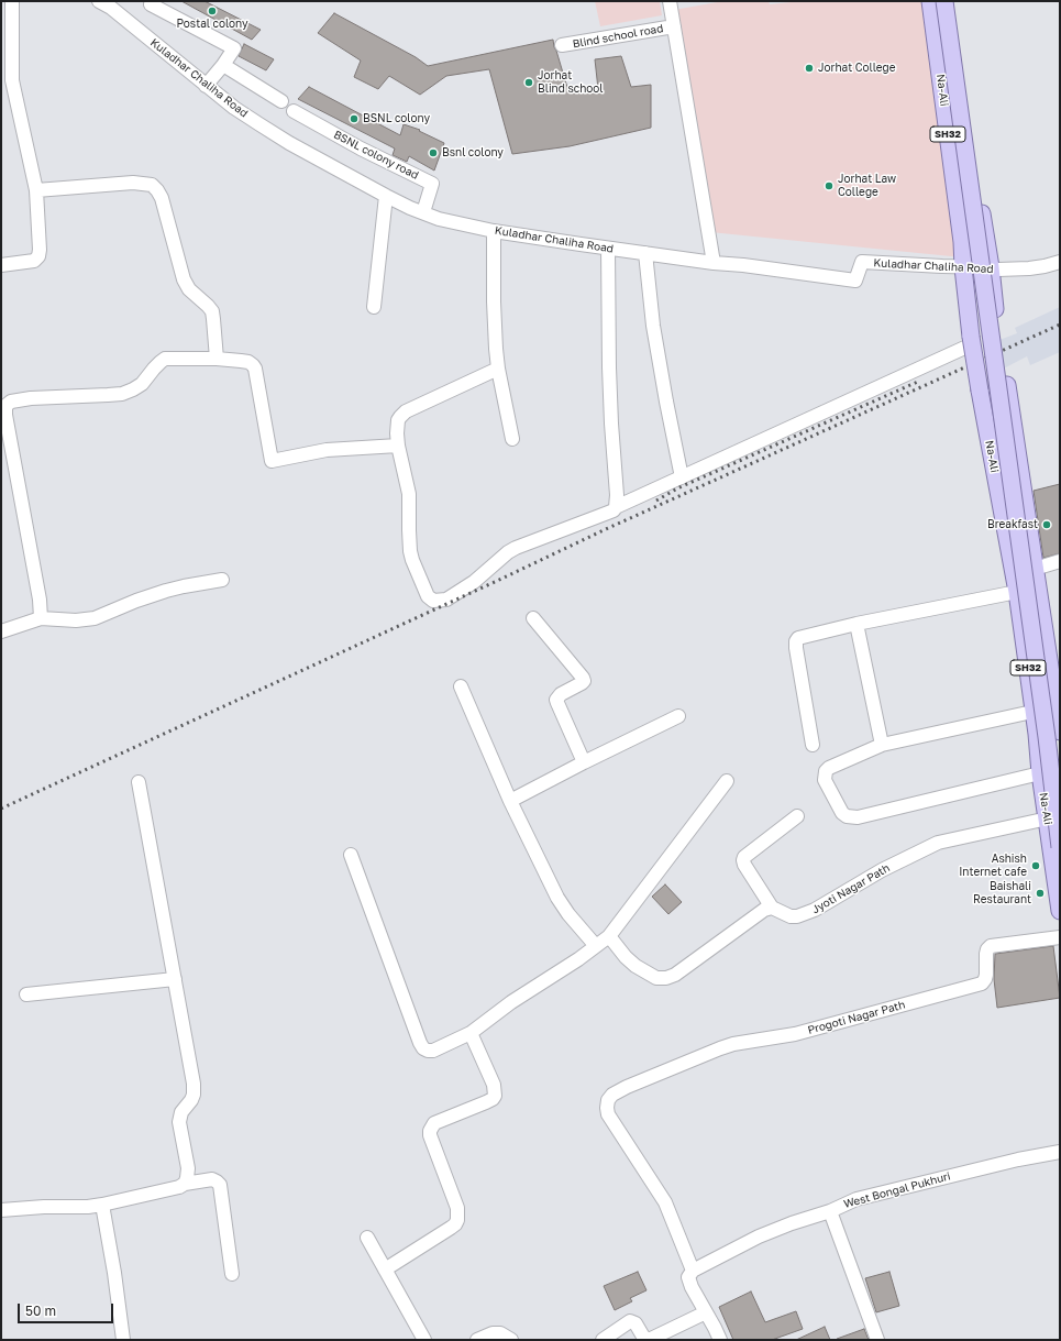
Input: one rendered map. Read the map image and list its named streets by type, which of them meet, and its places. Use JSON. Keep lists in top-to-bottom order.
{
  "streets": {
    "main road": ["Na-Ali", "SH32"],
    "street": [
      "Blind school road",
      "Kuladhar Chaliha Road",
      "BSNL colony road",
      "Jyoti Nagar Path",
      "Progoti Nagar Path",
      "West Bongal Pukhuri"
    ]
  },
  "crossings": [
    ["Kuladhar Chaliha Road", "Na-Ali"],
    ["Kuladhar Chaliha Road", "BSNL colony road"],
    ["Na-Ali", "Jyoti Nagar Path"],
    ["Progoti Nagar Path", "West Bongal Pukhuri"]
  ],
  "places": [
    "Postal colony",
    "Jorhat College",
    "Jorhat Blind school",
    "BSNL colony",
    "Bsnl colony",
    "Jorhat Law College",
    "Breakfast",
    "Ashish Internet cafe",
    "Baishali Restaurant"
  ],
  "scale_bar": "50 m"
}
